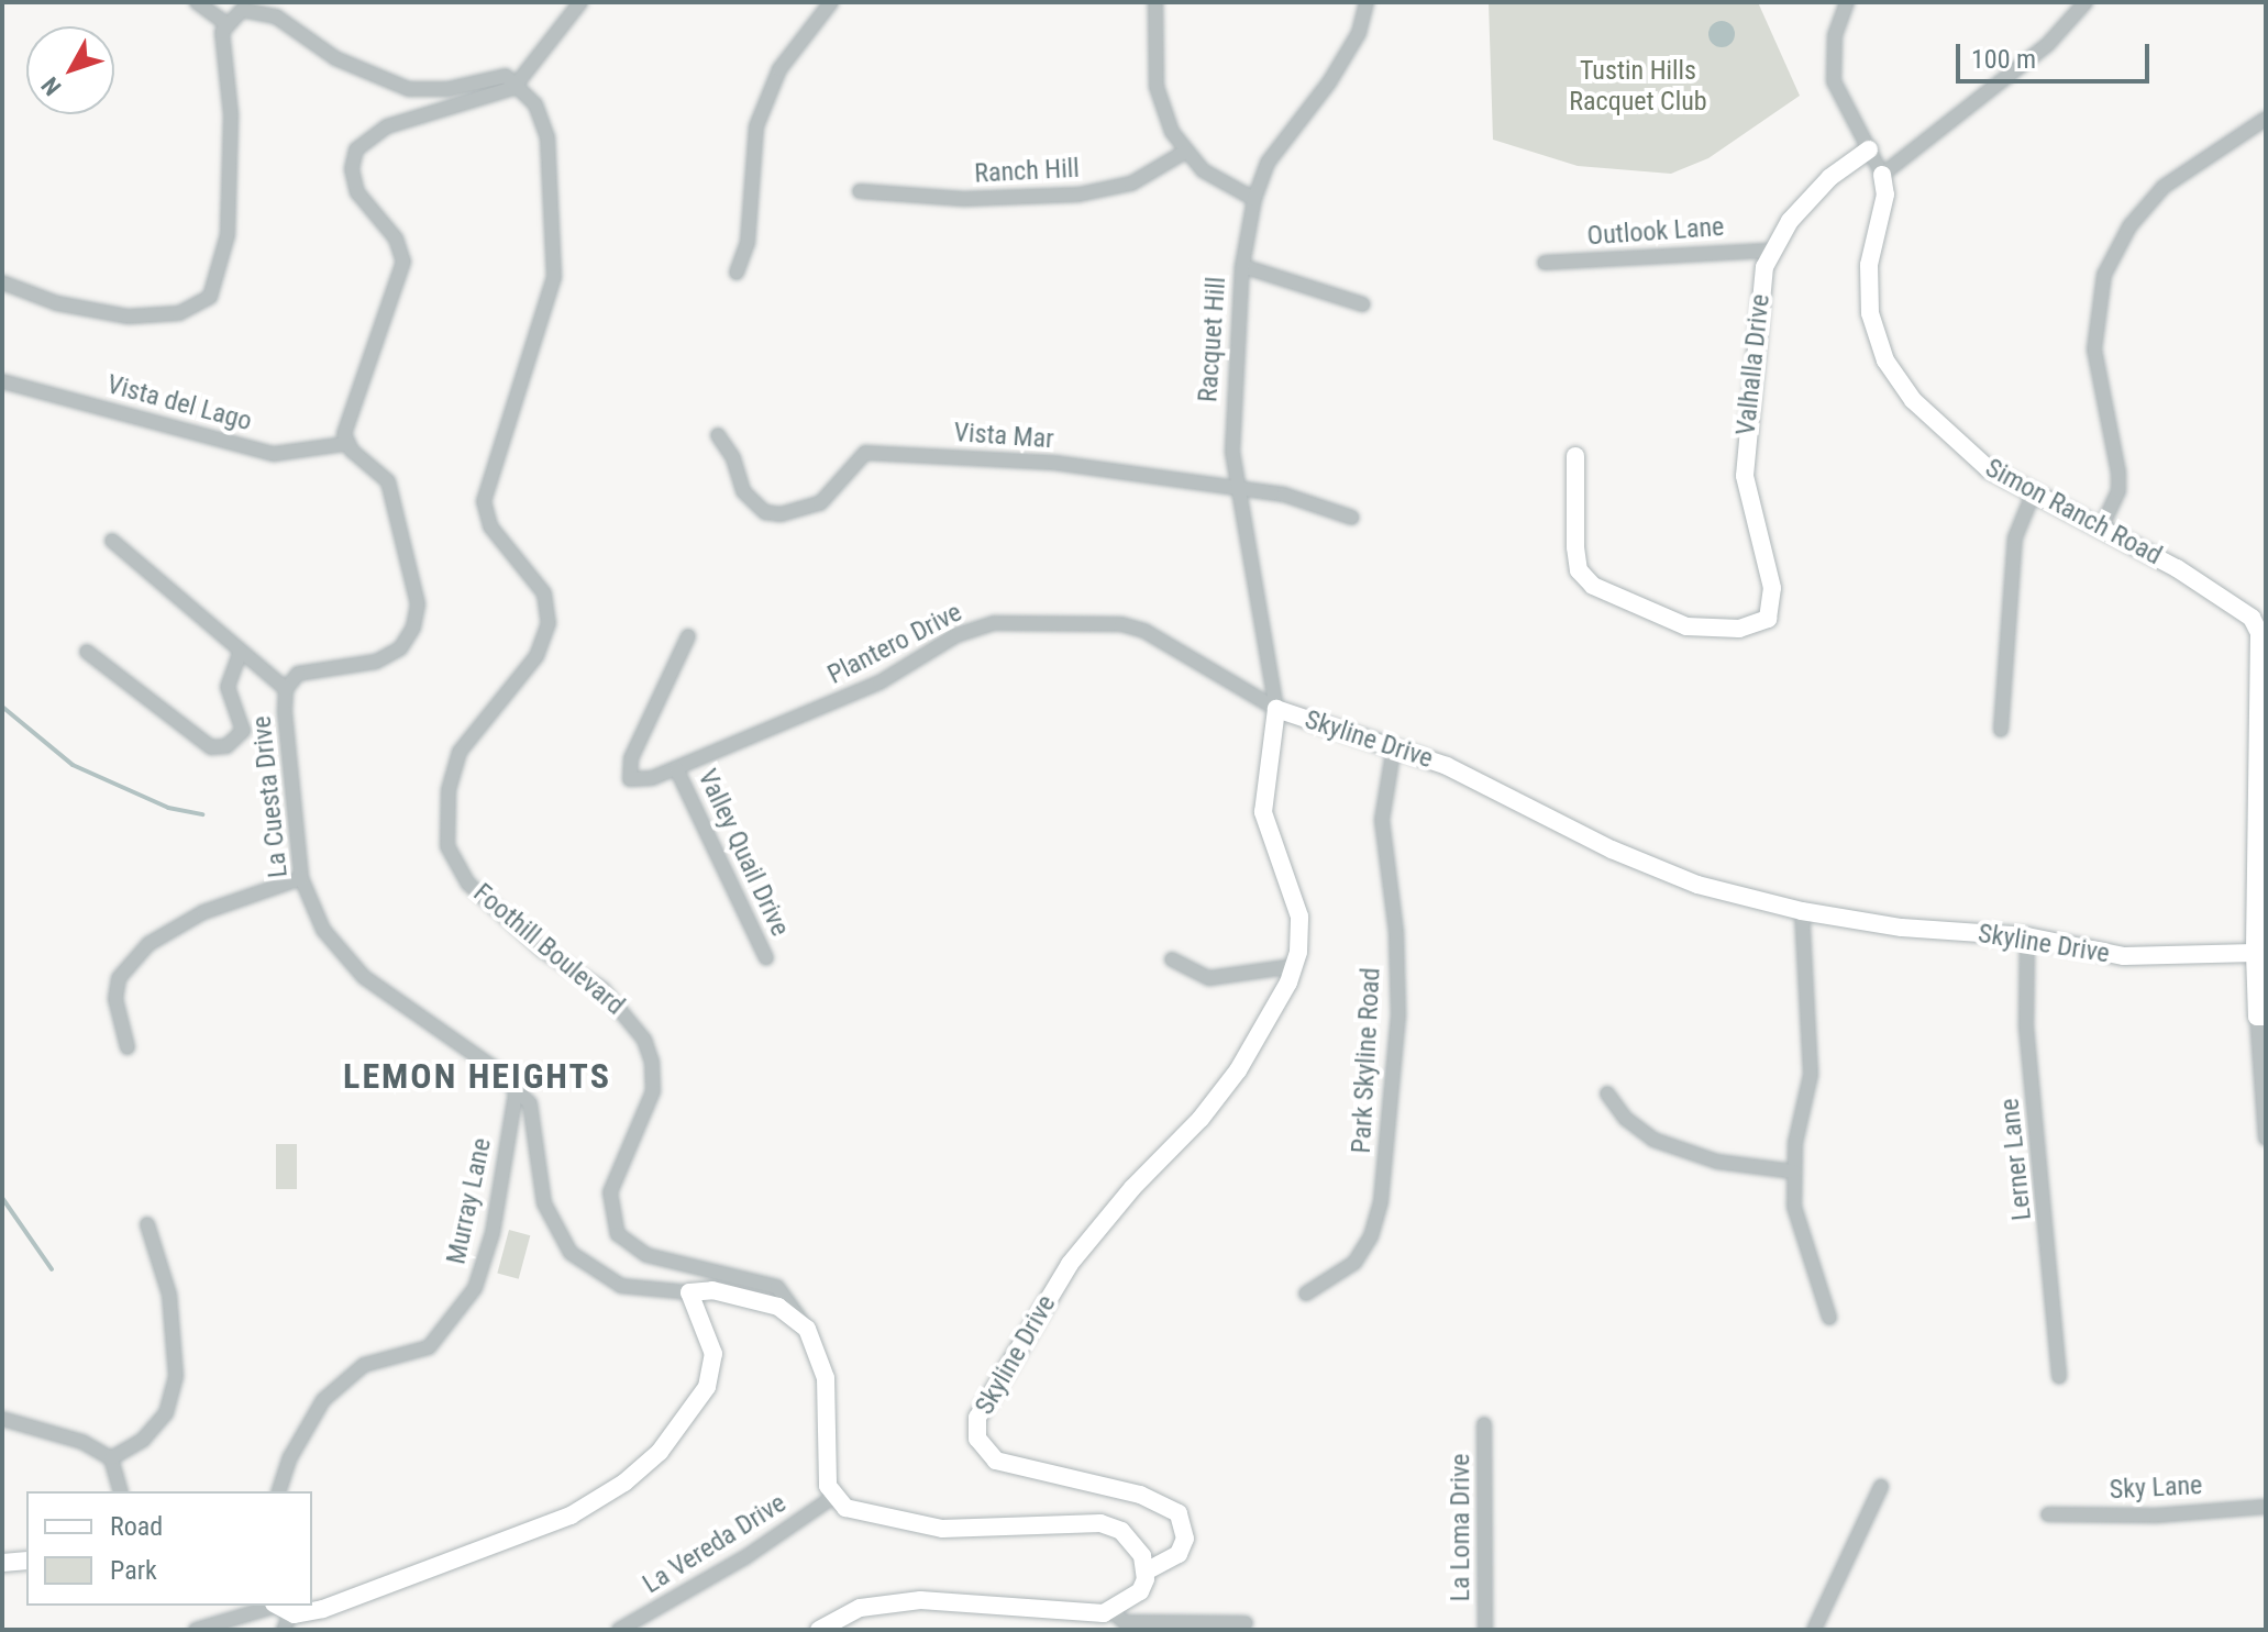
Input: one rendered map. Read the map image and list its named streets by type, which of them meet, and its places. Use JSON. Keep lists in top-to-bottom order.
{
  "streets": {
    "street": [
      "Ranch Hill",
      "Outlook Lane",
      "Racquet Hill",
      "Valhalla Drive",
      "Vista del Lago",
      "Vista Mar",
      "Simon Ranch Road",
      "Plantero Drive",
      "Skyline Drive",
      "La Cuesta Drive",
      "Valley Quail Drive",
      "Foothill Boulevard",
      "Park Skyline Road",
      "Lerner Lane",
      "Murray Lane",
      "Sky Lane",
      "La Loma Drive",
      "La Vereda Drive"
    ]
  },
  "crossings": [
    ["Outlook Lane", "Valhalla Drive"],
    ["Racquet Hill", "Vista Mar"],
    ["Racquet Hill", "Plantero Drive"],
    ["Racquet Hill", "Skyline Drive"],
    ["Vista del Lago", "La Cuesta Drive"],
    ["Plantero Drive", "Skyline Drive"],
    ["Plantero Drive", "Valley Quail Drive"],
    ["Skyline Drive", "Park Skyline Road"],
    ["Skyline Drive", "Lerner Lane"],
    ["La Cuesta Drive", "Murray Lane"]
  ],
  "districts": ["LEMON HEIGHTS"],
  "parks": ["Tustin Hills Racquet Club"],
  "legend": ["Road", "Park"],
  "scale_bar": "100 m",
  "north": "bottom left"
}
